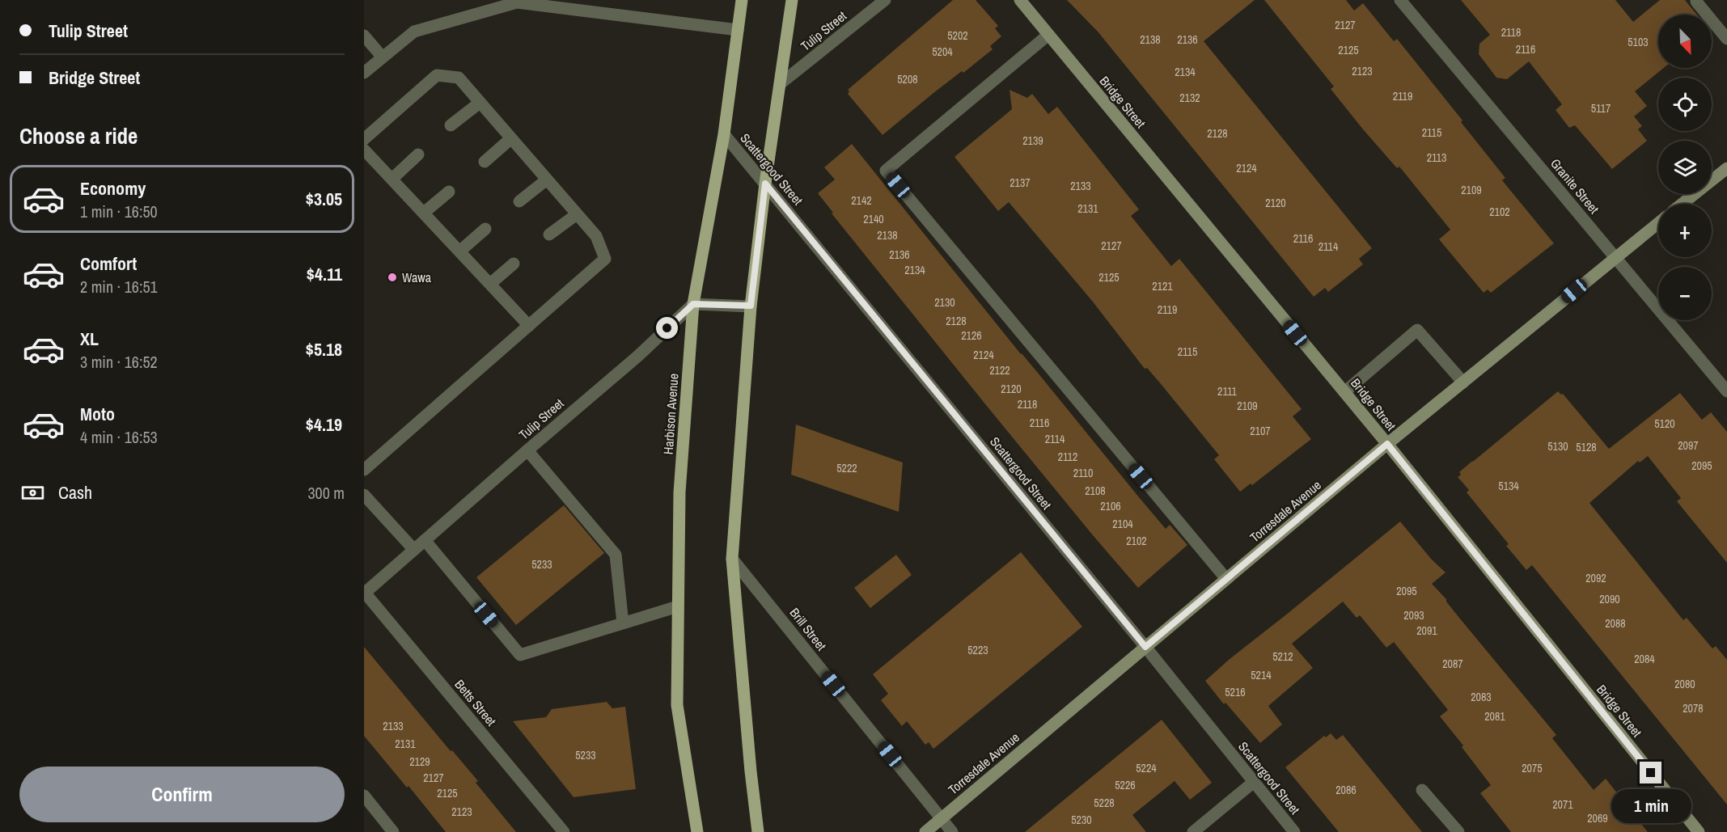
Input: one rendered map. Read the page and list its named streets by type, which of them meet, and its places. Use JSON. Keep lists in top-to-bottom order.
{
  "streets": {
    "main road": ["Bridge Street", "Harbison Avenue", "Torresdale Avenue"],
    "street": [
      "Tulip Street",
      "Scattergood Street",
      "Granite Street",
      "Brill Street",
      "Betts Street"
    ]
  },
  "crossings": [
    ["Tulip Street", "Harbison Avenue"],
    ["Tulip Street", "Betts Street"],
    ["Bridge Street", "Torresdale Avenue"],
    ["Scattergood Street", "Harbison Avenue"],
    ["Scattergood Street", "Torresdale Avenue"],
    ["Granite Street", "Torresdale Avenue"],
    ["Torresdale Avenue", "Brill Street"]
  ],
  "places": ["Wawa"],
  "house_numbers": [
    "2127",
    "2118",
    "5202",
    "2138",
    "2136",
    "5103",
    "2116",
    "2125",
    "5204",
    "2123",
    "2134",
    "5208",
    "2119",
    "2132",
    "5117",
    "2115",
    "2128",
    "2139",
    "2113",
    "2124",
    "2137",
    "2133",
    "2109",
    "2142",
    "2120",
    "2131",
    "2102",
    "2140",
    "2138",
    "2116",
    "2127",
    "2114",
    "2136",
    "2134",
    "2125",
    "2121",
    "2130",
    "2119",
    "2128",
    "2126",
    "2115",
    "2124",
    "2122",
    "2120",
    "2111",
    "2118",
    "2109",
    "2116",
    "5120",
    "2107",
    "2114",
    "2097",
    "5130",
    "5128",
    "2112",
    "2095",
    "5222",
    "2110",
    "5134",
    "2108",
    "2106",
    "2104",
    "2102",
    "5233",
    "2092",
    "2095",
    "2090",
    "2093",
    "2088",
    "2091",
    "5223",
    "5212",
    "2084",
    "2087",
    "5214",
    "2080",
    "5216",
    "2083",
    "2078",
    "2081",
    "2133",
    "2131",
    "5233",
    "2129",
    "5224",
    "2075",
    "2127",
    "5226",
    "2086",
    "2125",
    "5228",
    "2071",
    "2123",
    "2069",
    "5230"
  ],
  "north": "bottom right",
  "page": {
    "banner": ["Tulip Street", "Bridge Street"],
    "map_buttons": ["+", "−"],
    "heading": "Choose a ride",
    "list": [
      {
        "name": "Economy",
        "note": "1 min · 16:50",
        "value": "$3.05"
      },
      {
        "name": "Comfort",
        "note": "2 min · 16:51",
        "value": "$4.11"
      },
      {
        "name": "XL",
        "note": "3 min · 16:52",
        "value": "$5.18"
      },
      {
        "name": "Moto",
        "note": "4 min · 16:53",
        "value": "$4.19"
      }
    ],
    "pay": ["Cash", "300 m"],
    "buttons": "Confirm",
    "bubble": "1 min"
  }
}
